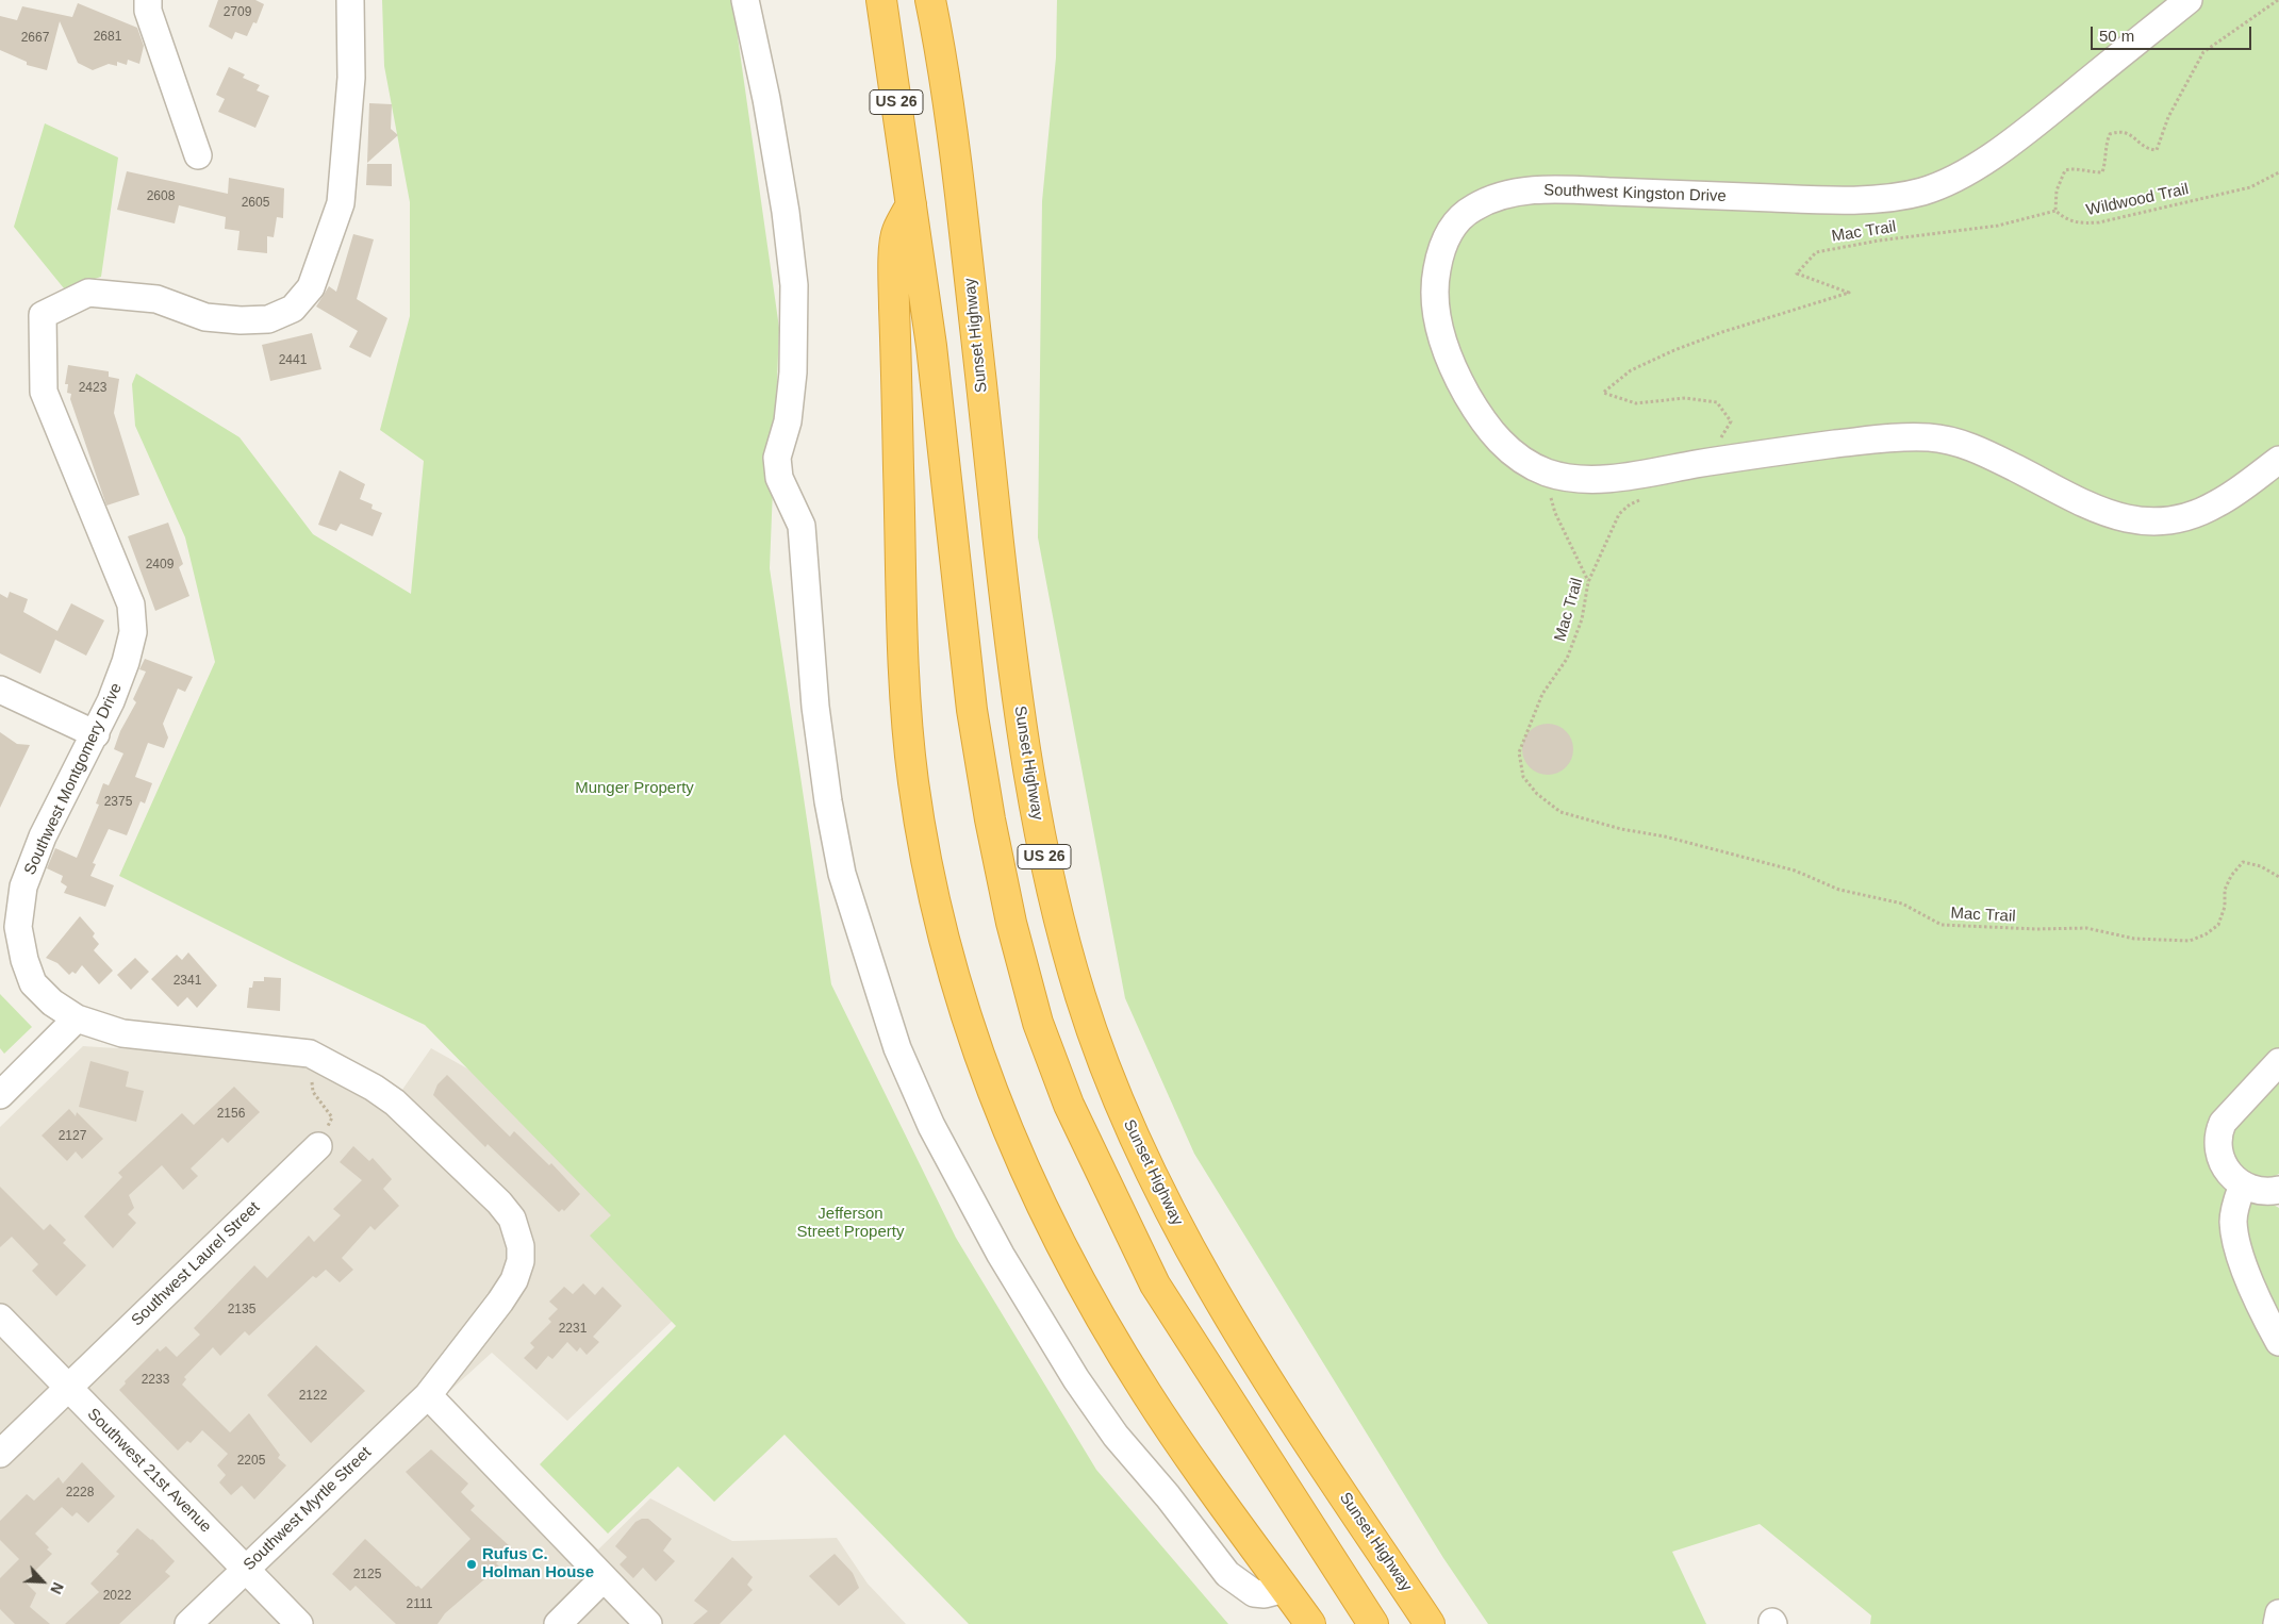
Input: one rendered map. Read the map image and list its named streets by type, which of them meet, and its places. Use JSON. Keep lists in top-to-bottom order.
{
  "streets": {
    "highway": ["US 26", "Sunset Highway"],
    "street": [
      "Southwest Kingston Drive",
      "Southwest Montgomery Drive",
      "Southwest Laurel Street",
      "Southwest 21st Avenue",
      "Southwest Myrtle Street"
    ],
    "path": ["Wildwood Trail", "Mac Trail"]
  },
  "crossings": [
    ["Southwest Kingston Drive", "Mac Trail"],
    ["Wildwood Trail", "Mac Trail"],
    ["Southwest Montgomery Drive", "Southwest Myrtle Street"],
    ["Southwest Laurel Street", "Southwest 21st Avenue"],
    ["Southwest 21st Avenue", "Southwest Myrtle Street"]
  ],
  "parks": ["Munger Property", "Jefferson Street Property"],
  "places": ["Rufus C. Holman House"],
  "house_numbers": [
    "2709",
    "2681",
    "2667",
    "2608",
    "2605",
    "2441",
    "2423",
    "2409",
    "2375",
    "2341",
    "2156",
    "2127",
    "2135",
    "2231",
    "2233",
    "2122",
    "2205",
    "2228",
    "2125",
    "2022",
    "2111"
  ],
  "scale_bar": "50 m",
  "north": "bottom right"
}
